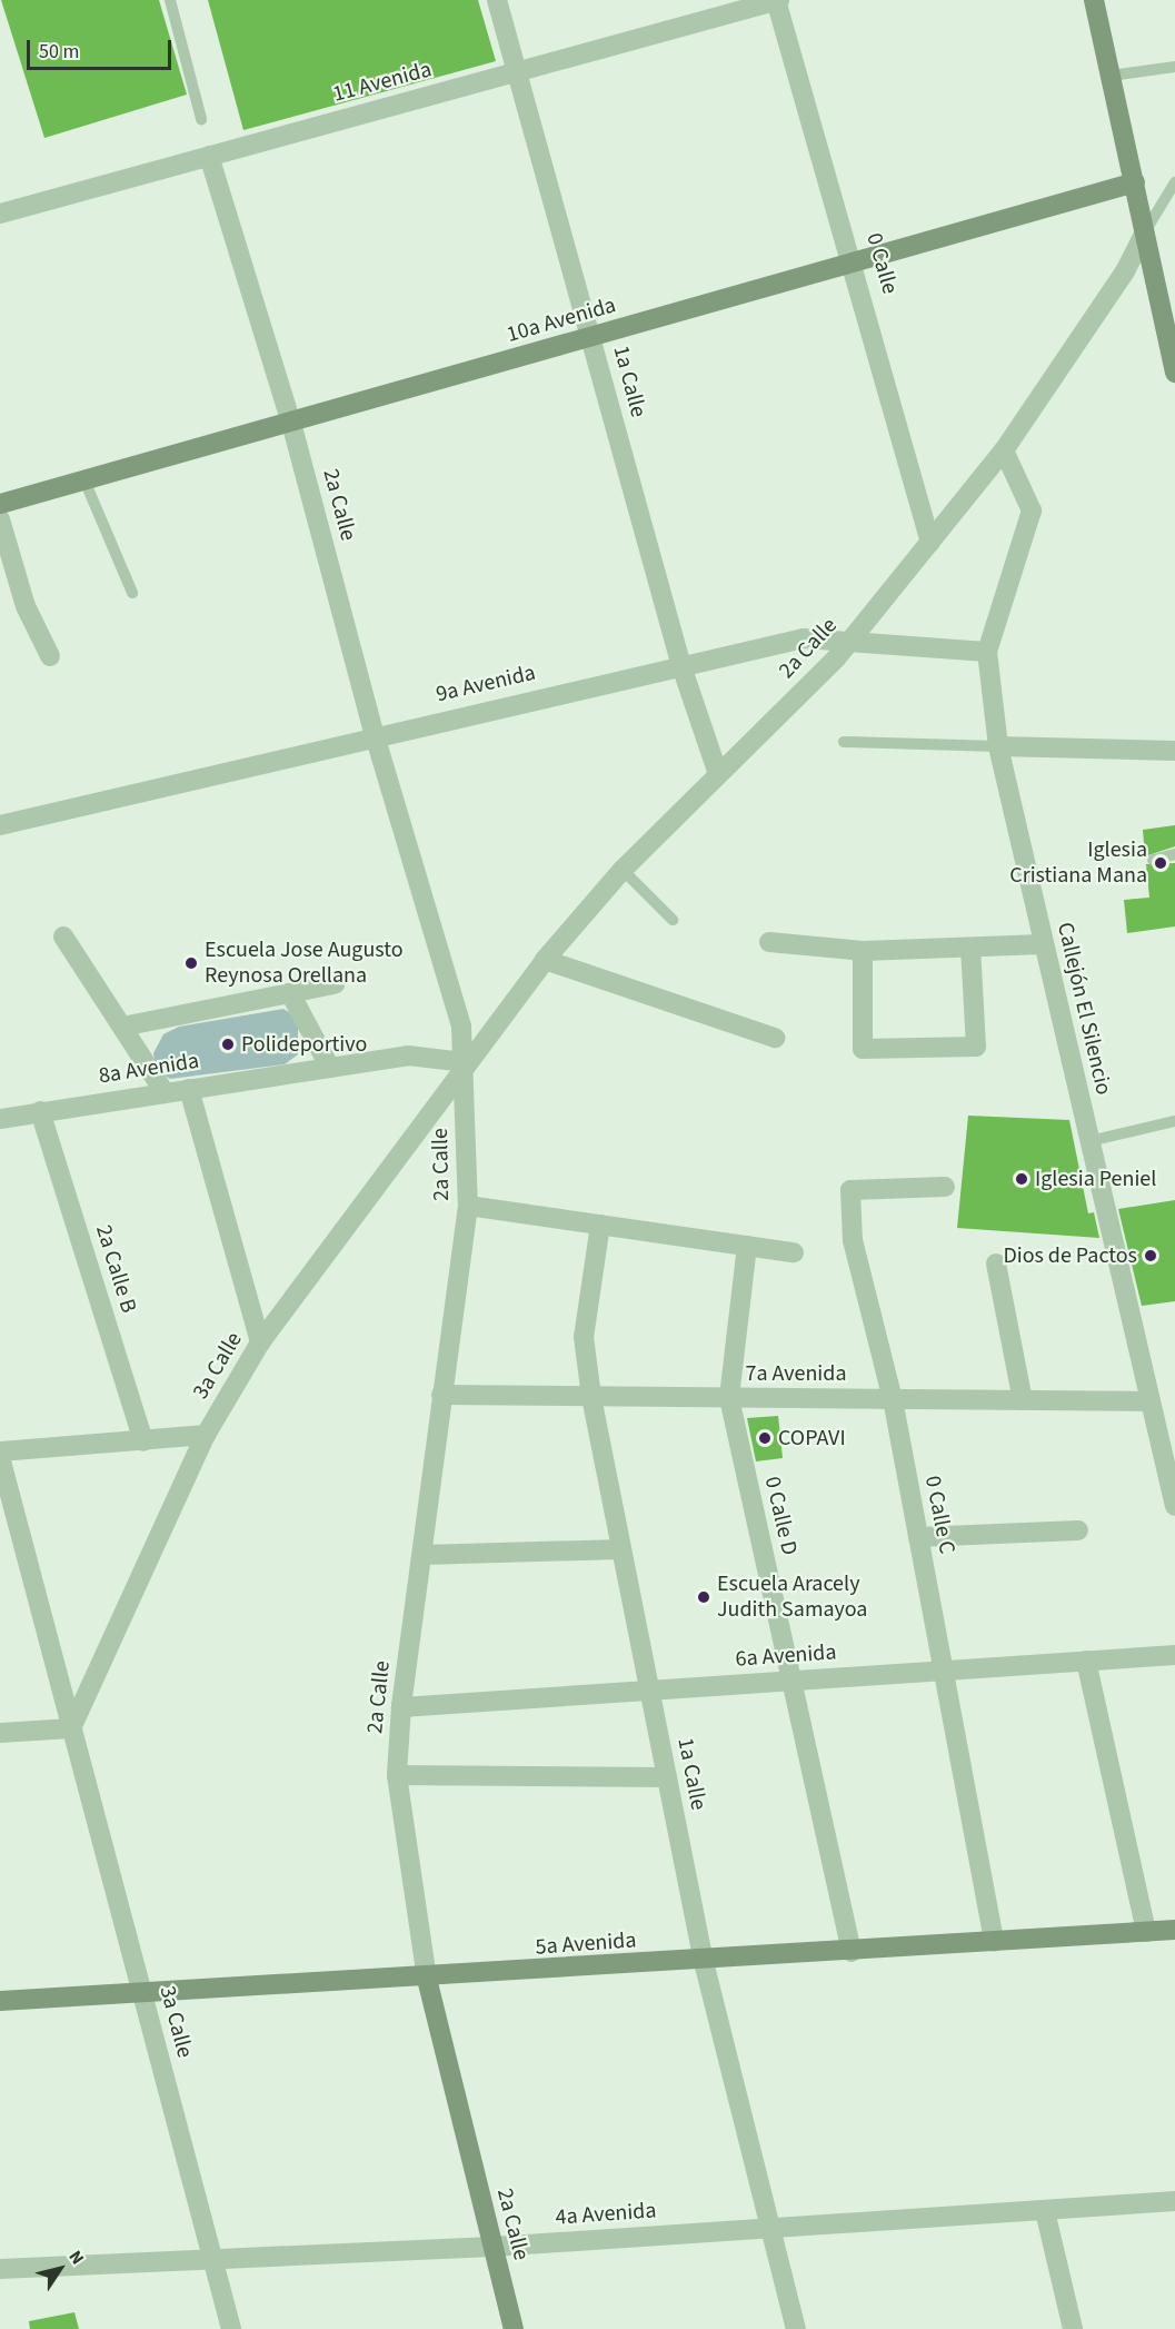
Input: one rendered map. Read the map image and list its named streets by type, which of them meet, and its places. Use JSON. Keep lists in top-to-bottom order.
{
  "streets": {
    "main road": ["10a Avenida", "2a Calle", "5a Avenida"],
    "street": [
      "11 Avenida",
      "0 Calle",
      "1a Calle",
      "9a Avenida",
      "Callejón El Silencio",
      "8a Avenida",
      "2a Calle B",
      "3a Calle",
      "7a Avenida",
      "0 Calle C",
      "0 Calle D",
      "6a Avenida",
      "4a Avenida"
    ]
  },
  "crossings": [
    ["11 Avenida", "0 Calle"],
    ["11 Avenida", "1a Calle"],
    ["11 Avenida", "2a Calle"],
    ["0 Calle", "10a Avenida"],
    ["0 Calle", "2a Calle"],
    ["10a Avenida", "1a Calle"],
    ["10a Avenida", "2a Calle"],
    ["1a Calle", "2a Calle"],
    ["1a Calle", "9a Avenida"],
    ["1a Calle", "7a Avenida"],
    ["1a Calle", "6a Avenida"],
    ["1a Calle", "5a Avenida"],
    ["1a Calle", "4a Avenida"],
    ["2a Calle", "9a Avenida"],
    ["2a Calle", "Callejón El Silencio"],
    ["2a Calle", "8a Avenida"],
    ["2a Calle", "3a Calle"],
    ["2a Calle", "7a Avenida"],
    ["2a Calle", "6a Avenida"],
    ["2a Calle", "5a Avenida"],
    ["2a Calle", "4a Avenida"],
    ["9a Avenida", "Callejón El Silencio"],
    ["Callejón El Silencio", "7a Avenida"],
    ["8a Avenida", "2a Calle B"],
    ["8a Avenida", "3a Calle"],
    ["3a Calle", "5a Avenida"],
    ["3a Calle", "4a Avenida"],
    ["7a Avenida", "0 Calle C"],
    ["7a Avenida", "0 Calle D"],
    ["0 Calle C", "6a Avenida"],
    ["0 Calle C", "5a Avenida"],
    ["0 Calle D", "6a Avenida"],
    ["0 Calle D", "5a Avenida"]
  ],
  "places": [
    "Iglesia Cristiana Mana",
    "Escuela Jose Augusto Reynosa Orellana",
    "Polideportivo",
    "Iglesia Peniel",
    "Dios de Pactos",
    "COPAVI",
    "Escuela Aracely Judith Samayoa"
  ],
  "scale_bar": "50 m",
  "north": "top right"
}
